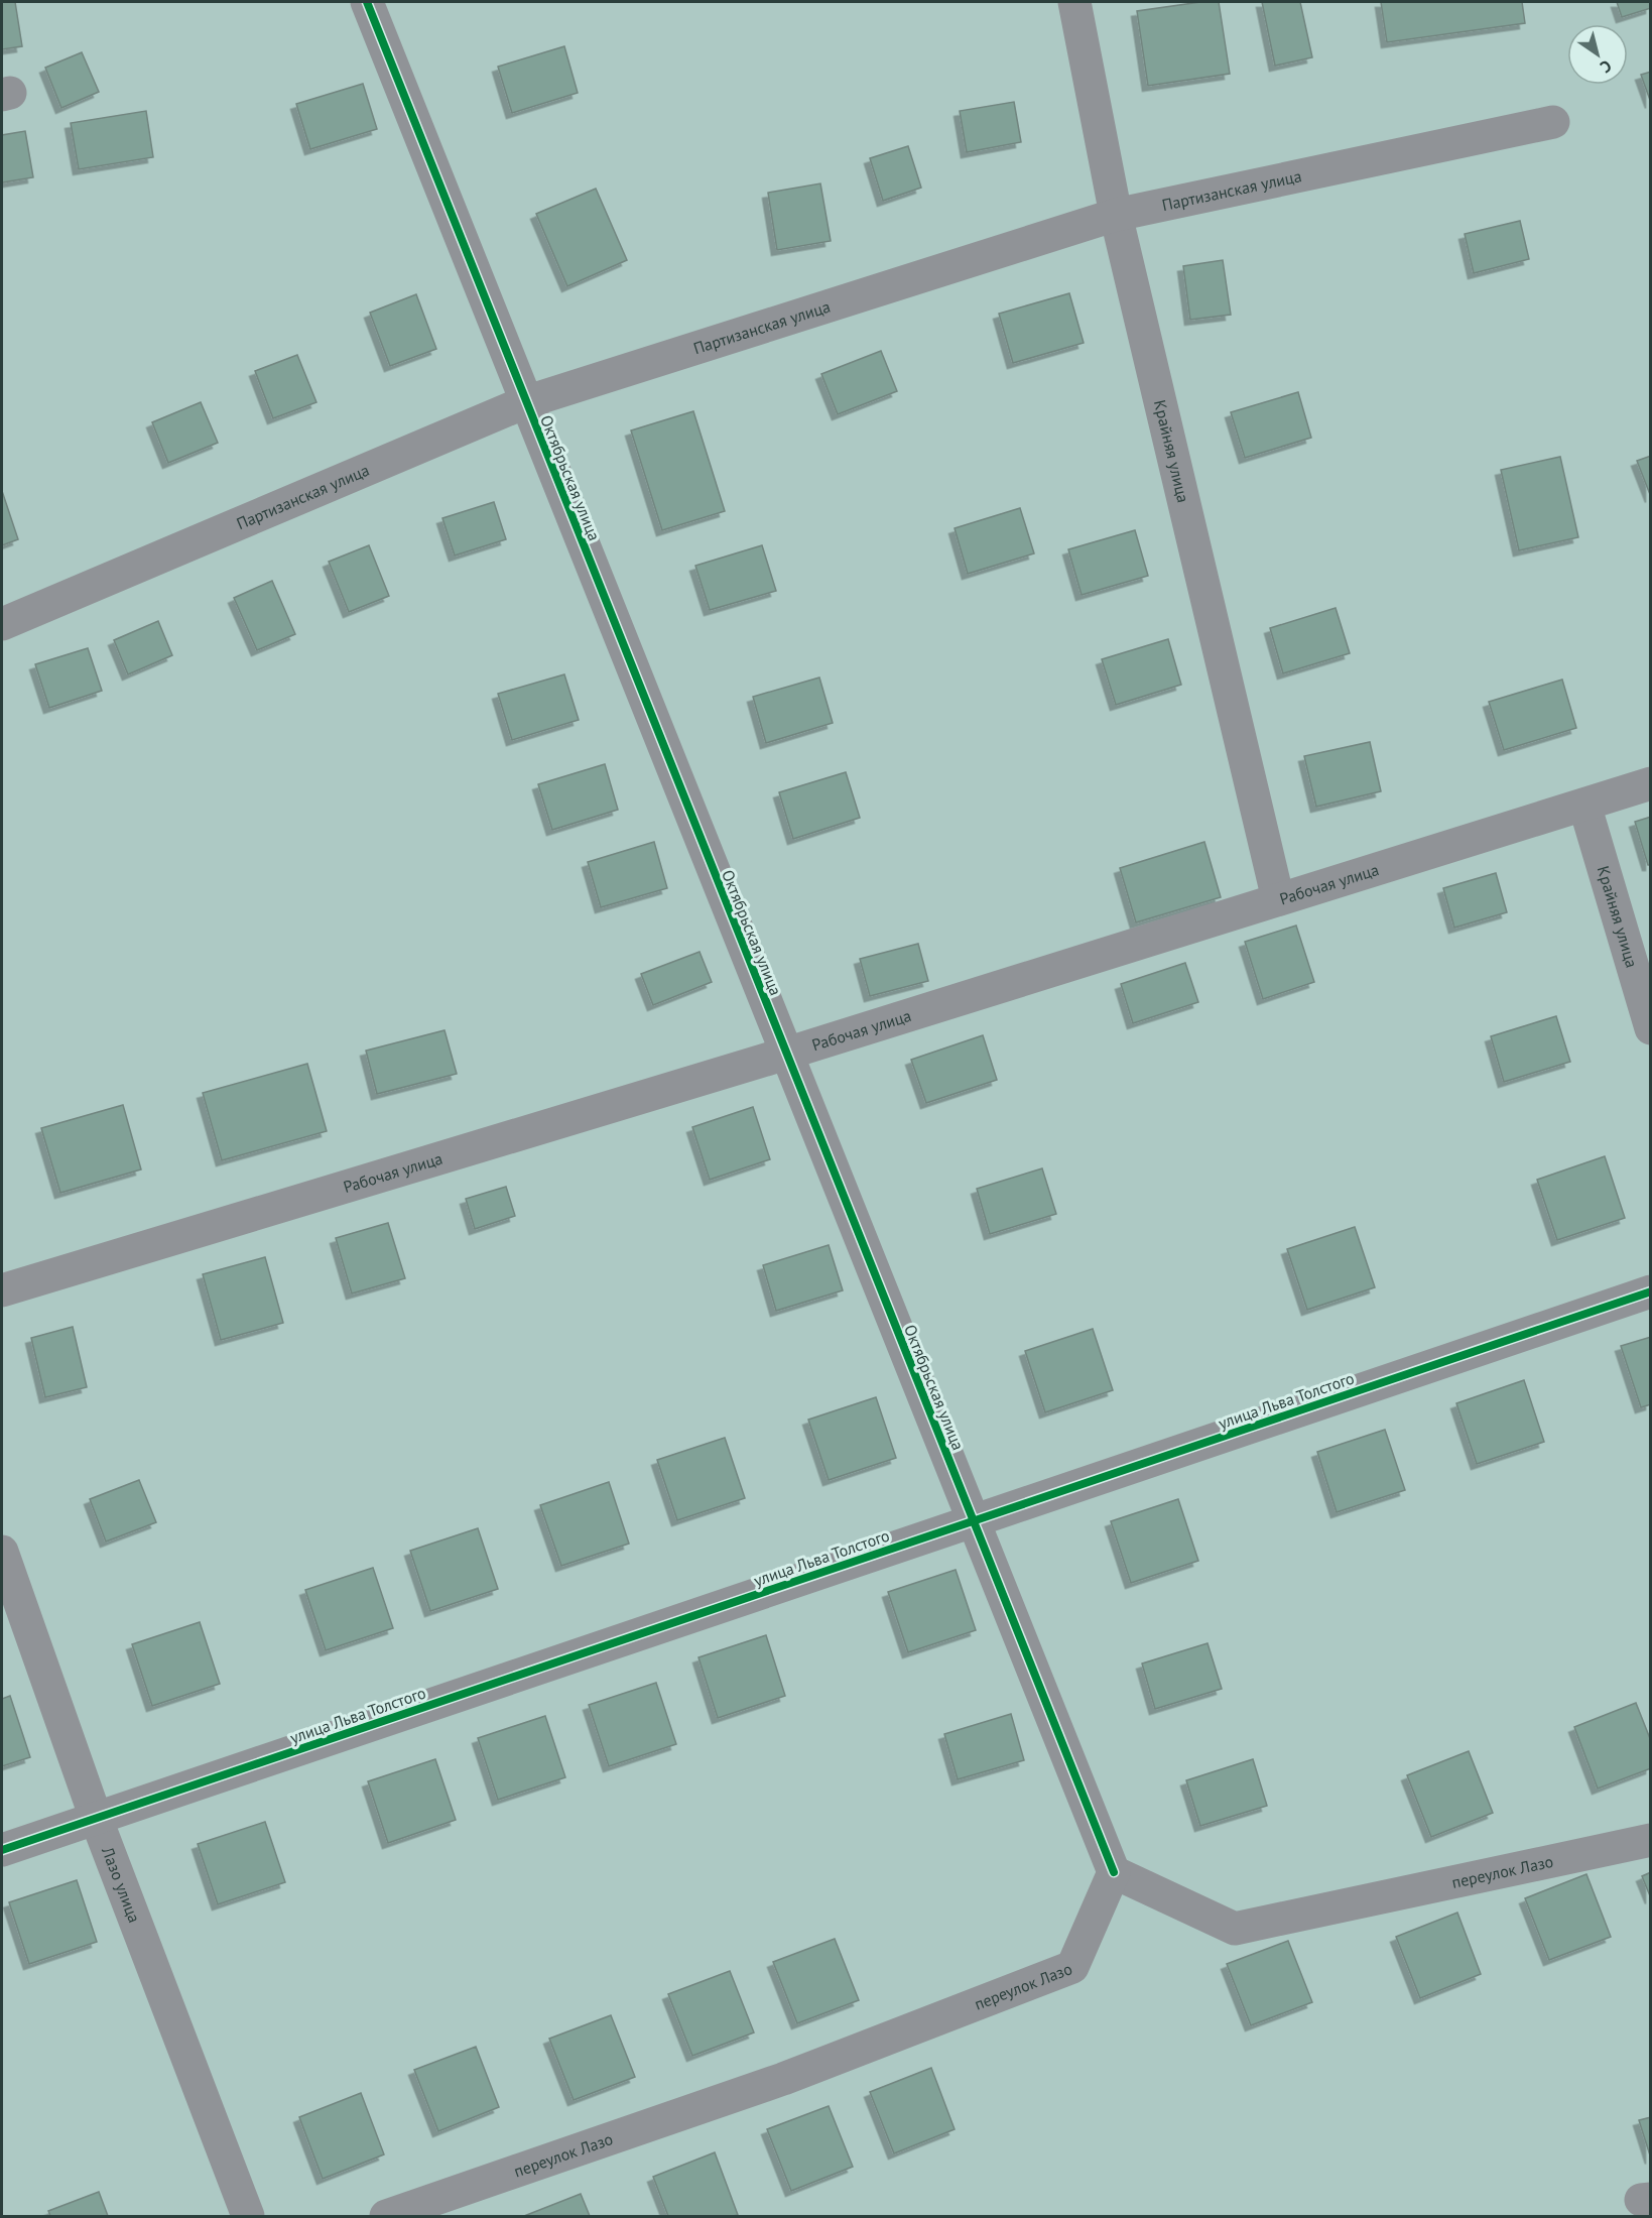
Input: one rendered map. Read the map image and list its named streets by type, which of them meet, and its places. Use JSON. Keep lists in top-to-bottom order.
{
  "streets": {
    "street": [
      "Партизанская улица",
      "Крайняя улица",
      "Октябрьская улица",
      "Рабочая улица",
      "улица Льва Толстого",
      "переулок Лазо",
      "Лазо улица"
    ]
  },
  "crossings": [
    ["Партизанская улица", "Крайняя улица"],
    ["Партизанская улица", "Октябрьская улица"],
    ["Крайняя улица", "Рабочая улица"],
    ["Октябрьская улица", "Рабочая улица"],
    ["Октябрьская улица", "улица Льва Толстого"],
    ["Октябрьская улица", "переулок Лазо"],
    ["улица Льва Толстого", "Лазо улица"]
  ],
  "north": "bottom right"
}
